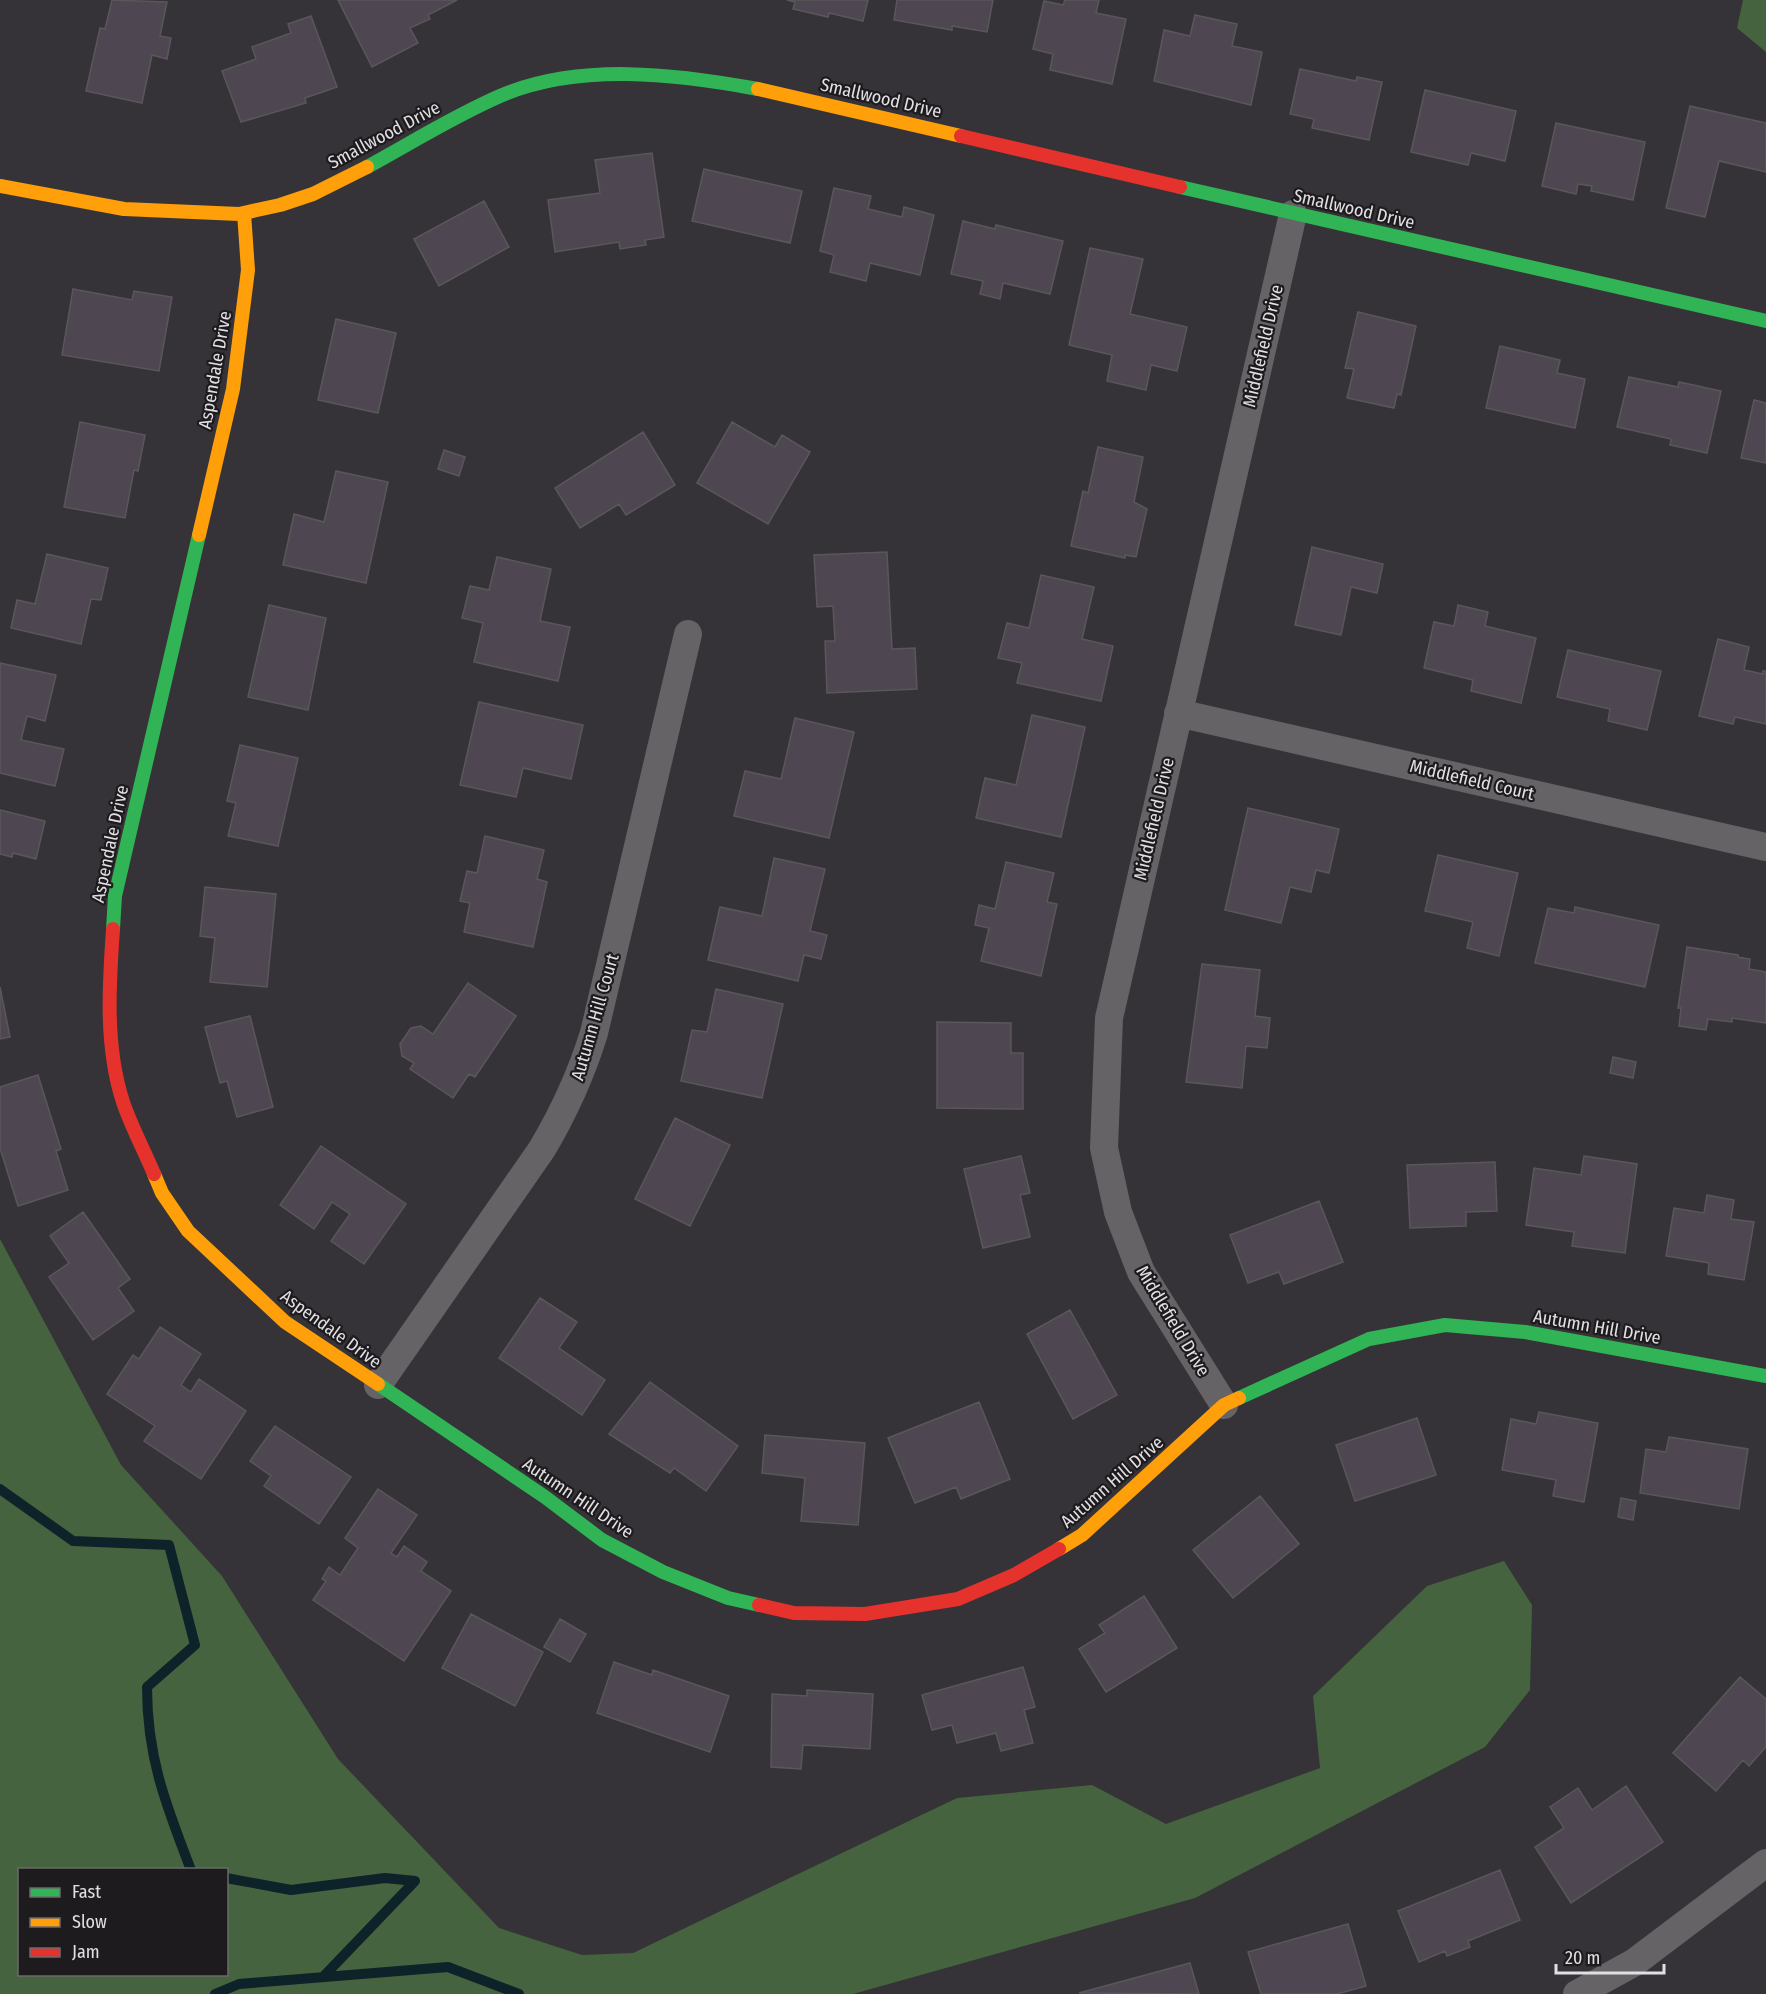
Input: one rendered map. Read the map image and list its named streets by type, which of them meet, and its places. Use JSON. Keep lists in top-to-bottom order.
{
  "streets": {
    "street": [
      "Smallwood Drive",
      "Middlefield Drive",
      "Aspendale Drive",
      "Middlefield Court",
      "Autumn Hill Court",
      "Autumn Hill Drive"
    ]
  },
  "crossings": [
    ["Smallwood Drive", "Middlefield Drive"],
    ["Smallwood Drive", "Aspendale Drive"],
    ["Middlefield Drive", "Middlefield Court"],
    ["Middlefield Drive", "Autumn Hill Drive"],
    ["Aspendale Drive", "Autumn Hill Court"],
    ["Aspendale Drive", "Autumn Hill Drive"],
    ["Autumn Hill Court", "Autumn Hill Drive"]
  ],
  "legend": ["Fast", "Slow", "Jam"],
  "scale_bar": "20 m"
}
